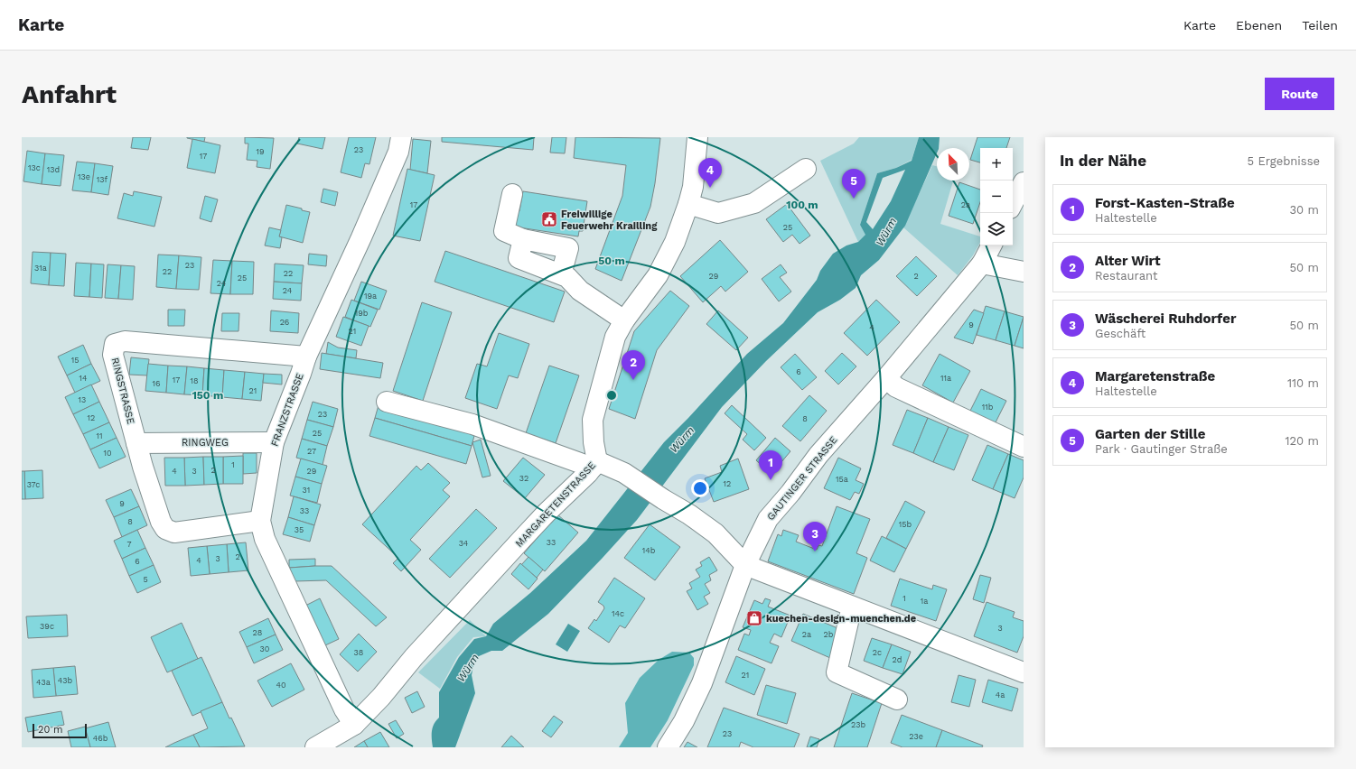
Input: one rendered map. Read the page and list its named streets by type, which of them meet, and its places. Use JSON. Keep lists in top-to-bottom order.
{
  "streets": {
    "street": [
      "RINGSTRASSE",
      "FRANZSTRASSE",
      "RINGWEG",
      "GAUTINGER STRASSE",
      "MARGARETENSTRASSE"
    ]
  },
  "crossings": [
    ["RINGSTRASSE", "FRANZSTRASSE"],
    ["RINGSTRASSE", "RINGWEG"],
    ["FRANZSTRASSE", "RINGWEG"],
    ["FRANZSTRASSE", "MARGARETENSTRASSE"]
  ],
  "water": ["Würm"],
  "places": {
    "public building": ["Freiwillige Feuerwehr Krailling"],
    "shop": ["kuechen-design-muenchen.de"]
  },
  "house_numbers": [
    "23",
    "19",
    "17",
    "13c",
    "13d",
    "13e",
    "13f",
    "17",
    "2a",
    "25",
    "23",
    "31a",
    "22",
    "22",
    "29",
    "2",
    "25",
    "24",
    "24",
    "19a",
    "19b",
    "26",
    "9",
    "4",
    "21",
    "15",
    "6",
    "14",
    "11a",
    "17",
    "18",
    "16",
    "21",
    "13",
    "11b",
    "23",
    "12",
    "8",
    "25",
    "11",
    "27",
    "10",
    "1",
    "2",
    "4",
    "3",
    "29",
    "32",
    "15a",
    "12",
    "37c",
    "31",
    "9",
    "33",
    "8",
    "15b",
    "35",
    "33",
    "34",
    "7",
    "14b",
    "2",
    "3",
    "4",
    "6",
    "5",
    "1",
    "1a",
    "14c",
    "39c",
    "3",
    "28",
    "2a",
    "2b",
    "30",
    "38",
    "2c",
    "2d",
    "21",
    "43b",
    "43a",
    "40",
    "4a",
    "23b",
    "23",
    "23e",
    "46b"
  ],
  "scale_bar": "20 m",
  "north": "top left",
  "page": {
    "header": "Karte",
    "nav": ["Karte", "Ebenen", "Teilen"],
    "buttons": "Route",
    "title": "Anfahrt",
    "heading": ["In der Nähe", "5 Ergebnisse"],
    "map_buttons": ["+", "−"],
    "pins": [
      "4",
      "5",
      "2",
      "1",
      "3"
    ],
    "list": [
      {
        "mark": "1",
        "name": "Forst-Kasten-Straße",
        "note": "Haltestelle",
        "value": "30 m"
      },
      {
        "mark": "2",
        "name": "Alter Wirt",
        "note": "Restaurant",
        "value": "50 m"
      },
      {
        "mark": "3",
        "name": "Wäscherei Ruhdorfer",
        "note": "Geschäft",
        "value": "50 m"
      },
      {
        "mark": "4",
        "name": "Margaretenstraße",
        "note": "Haltestelle",
        "value": "110 m"
      },
      {
        "mark": "5",
        "name": "Garten der Stille",
        "note": "Park · Gautinger Straße",
        "value": "120 m"
      }
    ],
    "scale": "20 m"
  },
  "rings": ["100 m", "50 m", "150 m"]
}
